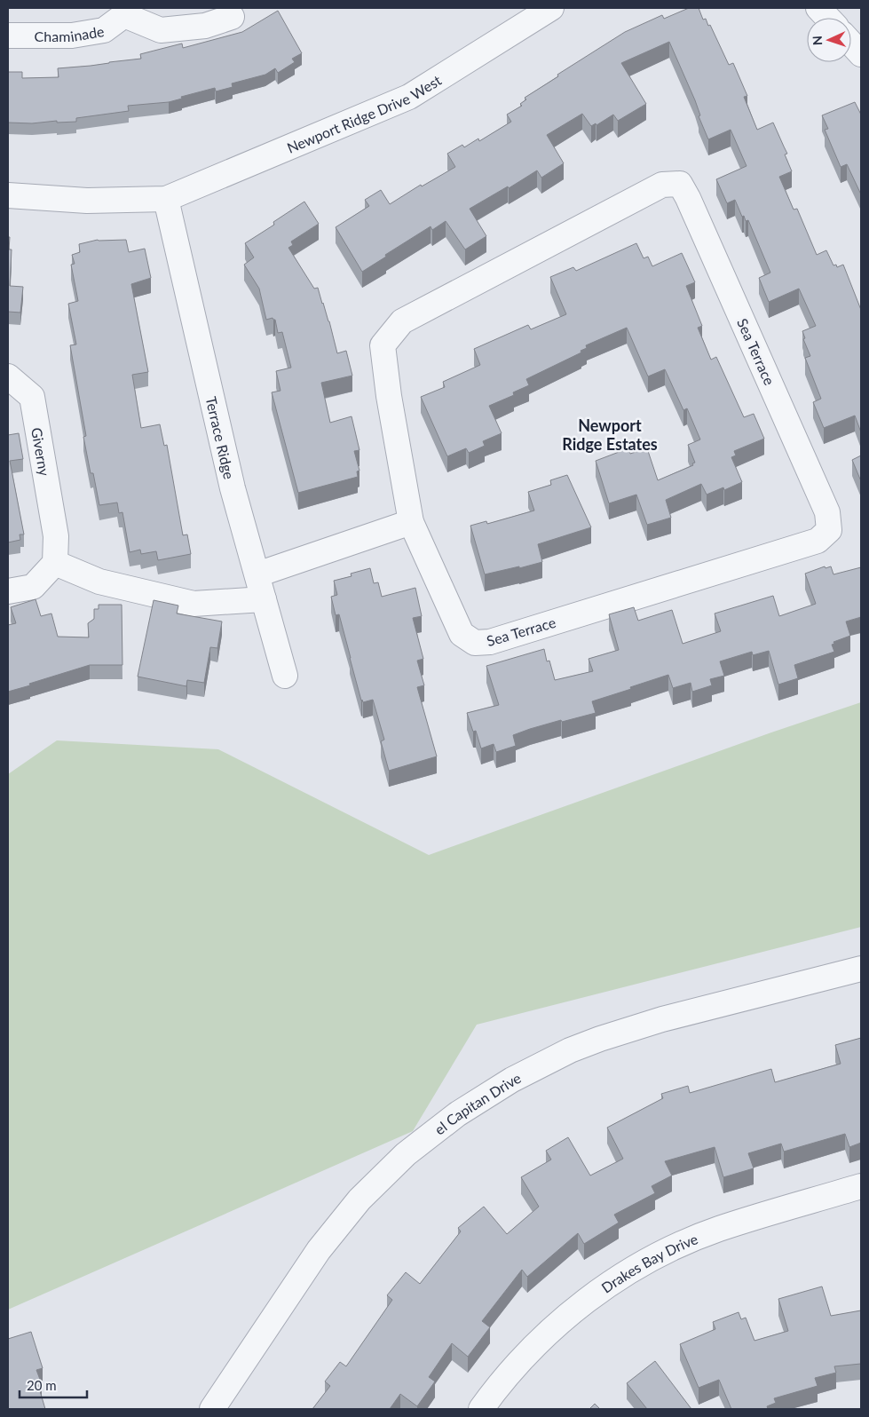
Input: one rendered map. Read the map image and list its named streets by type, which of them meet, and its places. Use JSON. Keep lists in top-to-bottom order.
{
  "streets": {
    "street": [
      "Chaminade",
      "Newport Ridge Drive West",
      "Sea Terrace",
      "Terrace Ridge",
      "Giverny",
      "el Capitan Drive",
      "Drakes Bay Drive"
    ]
  },
  "crossings": [
    ["Newport Ridge Drive West", "Terrace Ridge"]
  ],
  "districts": ["Newport Ridge Estates"],
  "scale_bar": "20 m",
  "north": "left"
}
